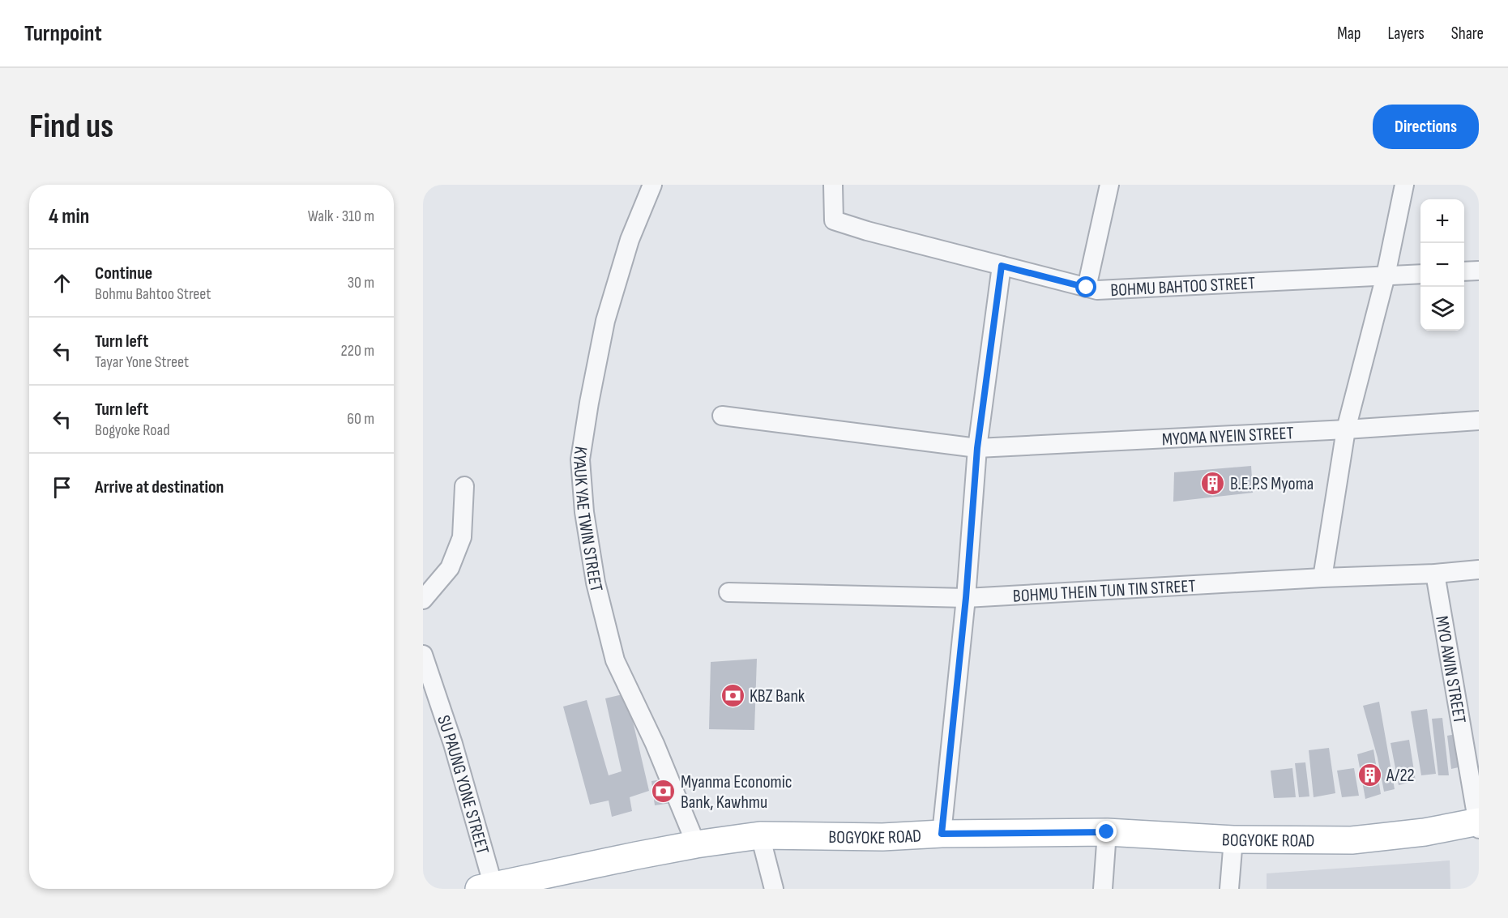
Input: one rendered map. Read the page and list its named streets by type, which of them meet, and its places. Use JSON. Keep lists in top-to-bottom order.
{
  "streets": {
    "main road": ["BOGYOKE ROAD"],
    "street": [
      "BOHMU BAHTOO STREET",
      "MYOMA NYEIN STREET",
      "KYAUK YAE TWIN STREET",
      "BOHMU THEIN TUN TIN STREET",
      "MYO AWIN STREET",
      "SU PAUNG YONE STREET"
    ]
  },
  "crossings": [
    ["KYAUK YAE TWIN STREET", "BOGYOKE ROAD"],
    ["BOHMU THEIN TUN TIN STREET", "MYO AWIN STREET"],
    ["MYO AWIN STREET", "BOGYOKE ROAD"],
    ["SU PAUNG YONE STREET", "BOGYOKE ROAD"]
  ],
  "places": {
    "building": ["B.E.P.S Myoma", "A/22"],
    "bank": ["KBZ Bank", "Myanma Economic Bank, Kawhmu"]
  },
  "page": {
    "header": "Turnpoint",
    "nav": ["Map", "Layers", "Share"],
    "buttons": "Directions",
    "title": "Find us",
    "heading": ["4 min", "Walk · 310 m"],
    "map_buttons": ["+", "−"],
    "list": [
      ["Continue", "Bohmu Bahtoo Street", "30 m"],
      ["Turn left", "Tayar Yone Street", "220 m"],
      ["Turn left", "Bogyoke Road", "60 m"],
      "Arrive at destination"
    ]
  }
}
